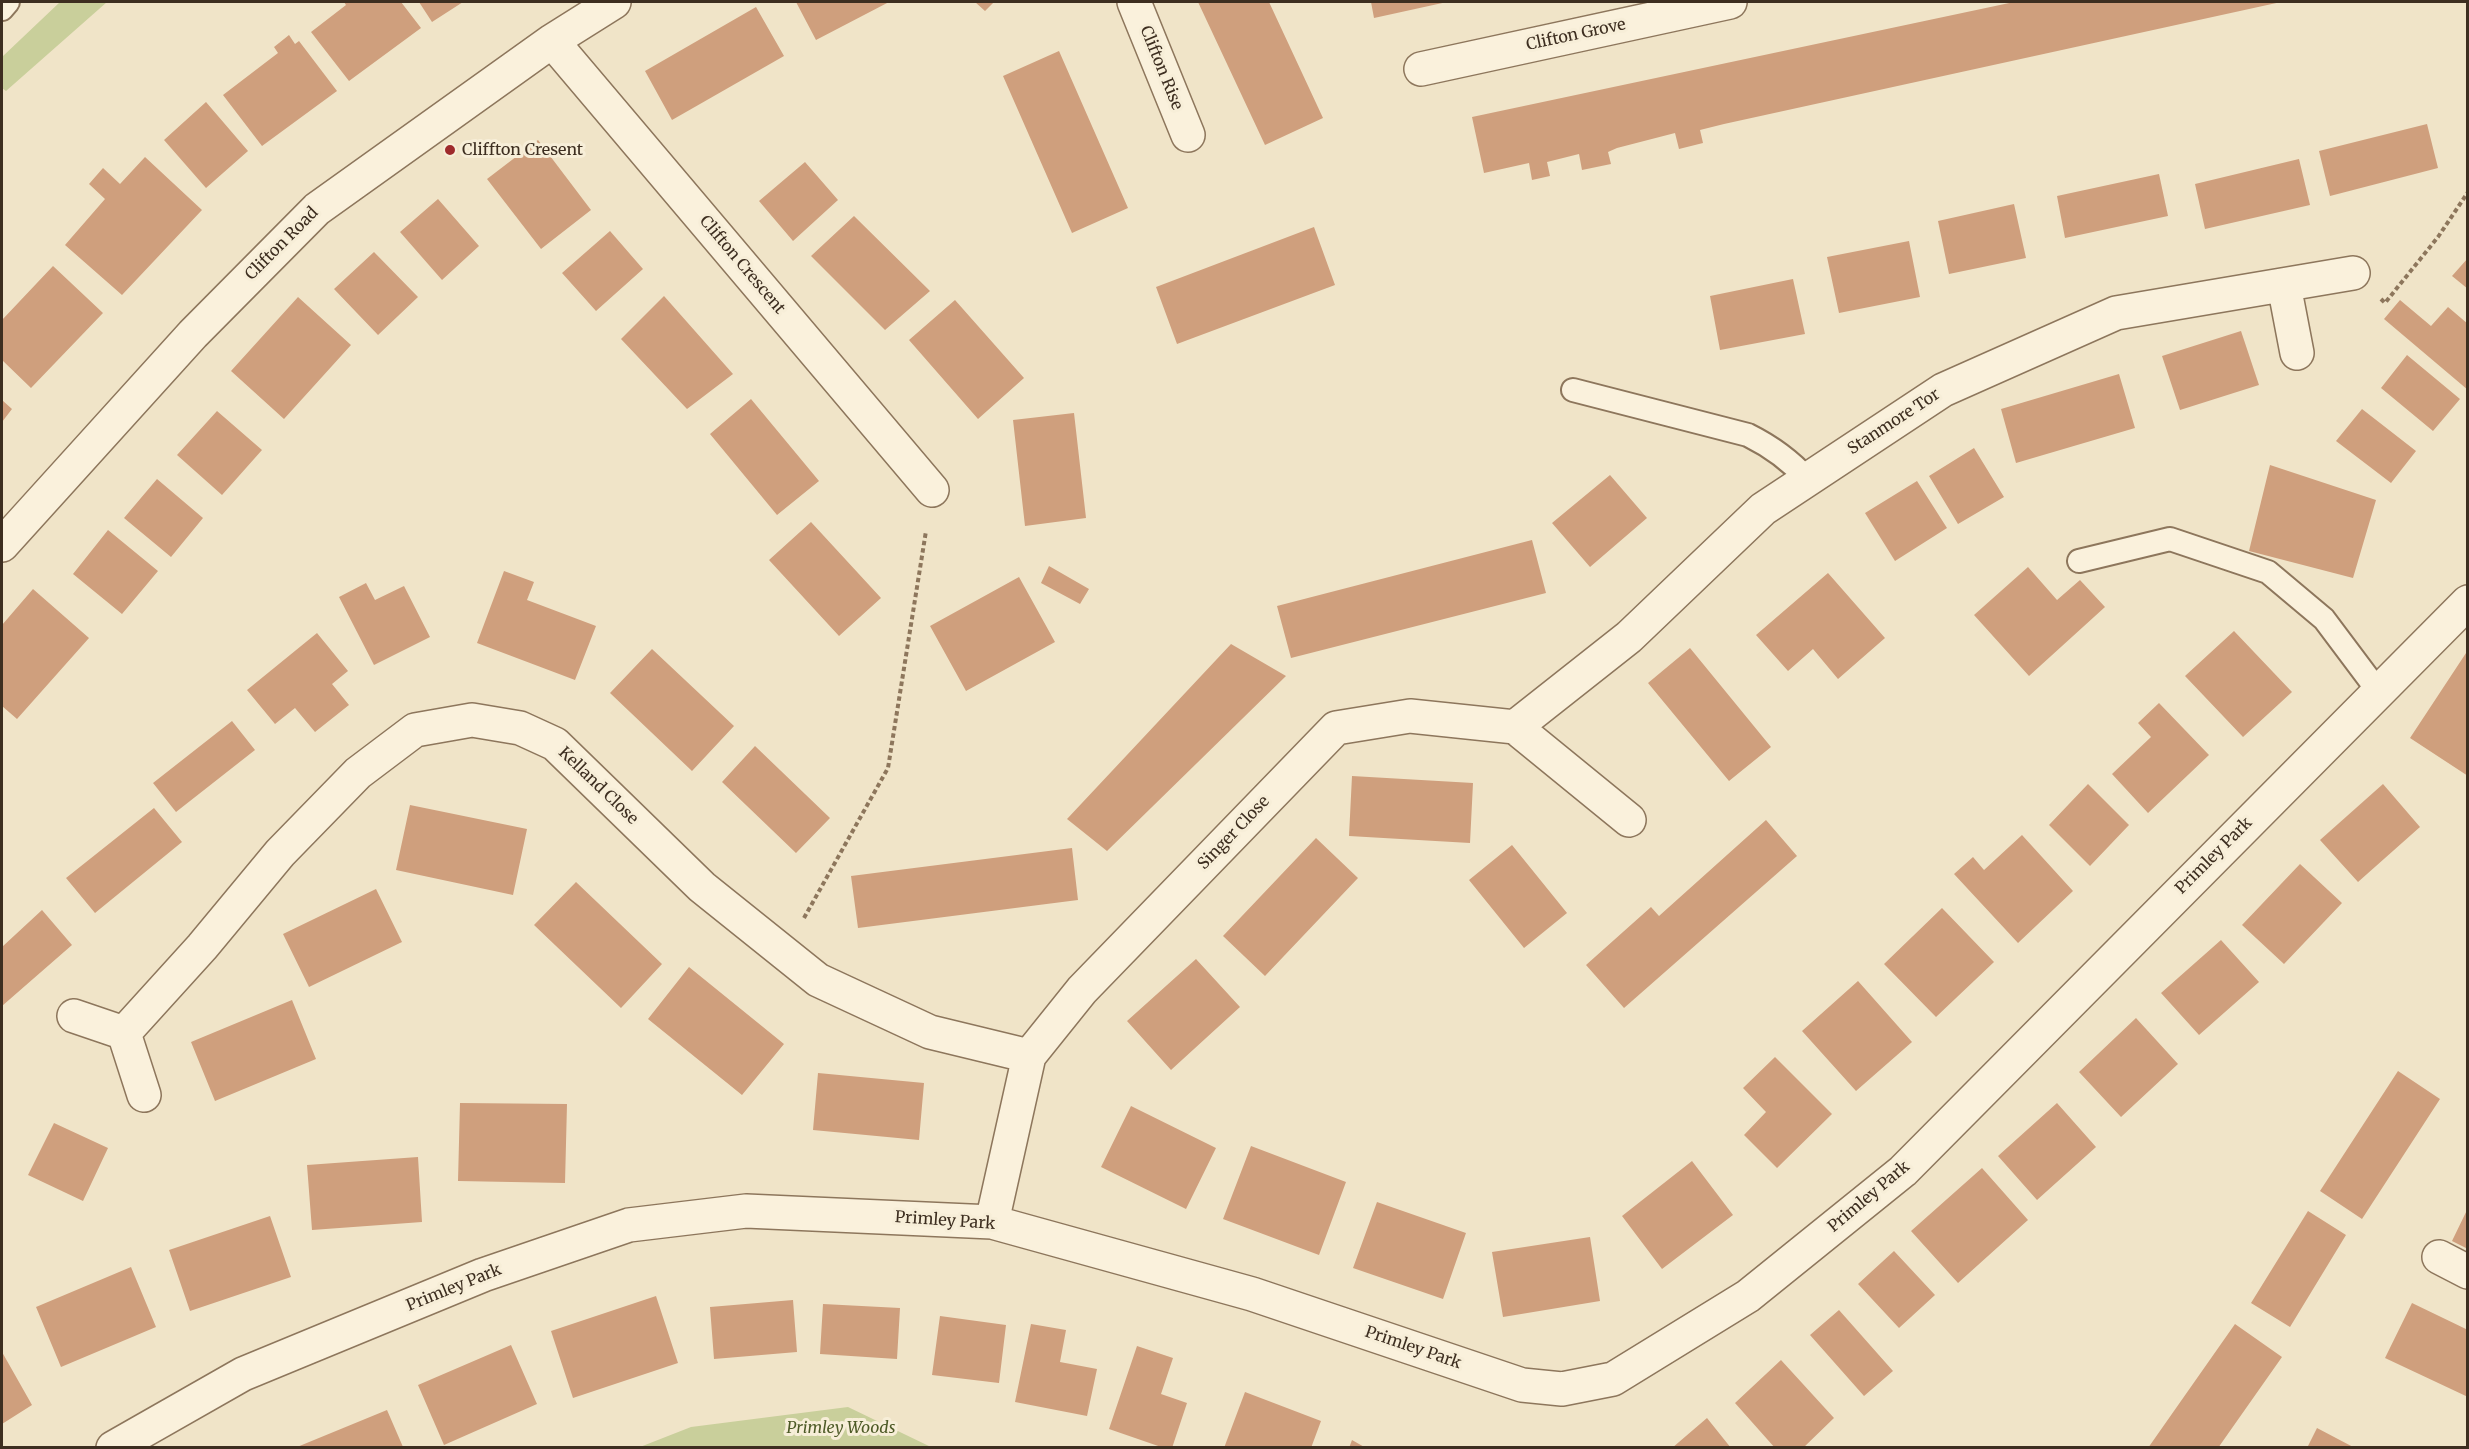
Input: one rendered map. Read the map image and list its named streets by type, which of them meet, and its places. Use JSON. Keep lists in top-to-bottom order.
{
  "streets": {
    "street": [
      "Clifton Grove",
      "Clifton Rise",
      "Clifton Road",
      "Clifton Crescent",
      "Stanmore Tor",
      "Kelland Close",
      "Singer Close",
      "Primley Park"
    ]
  },
  "crossings": [
    ["Clifton Road", "Clifton Crescent"],
    ["Stanmore Tor", "Singer Close"],
    ["Kelland Close", "Singer Close"],
    ["Singer Close", "Primley Park"]
  ],
  "parks": ["Primley Woods"],
  "places": ["Cliffton Cresent"]
}
